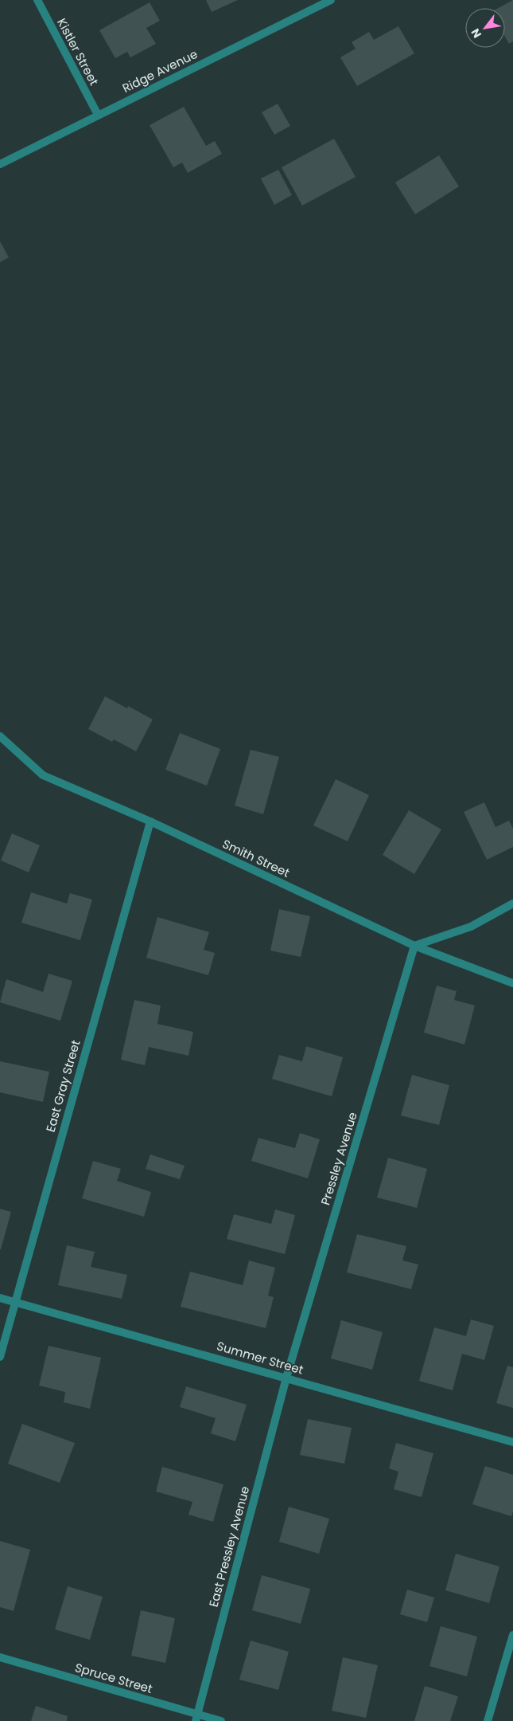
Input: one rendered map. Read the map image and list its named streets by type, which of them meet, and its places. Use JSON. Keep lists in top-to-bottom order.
{
  "streets": {
    "street": [
      "Kistler Street",
      "Ridge Avenue",
      "Smith Street",
      "East Gray Street",
      "Pressley Avenue",
      "Summer Street",
      "East Pressley Avenue",
      "Spruce Street"
    ]
  },
  "crossings": [
    ["Kistler Street", "Ridge Avenue"],
    ["Smith Street", "East Gray Street"],
    ["Smith Street", "Pressley Avenue"],
    ["East Gray Street", "Summer Street"],
    ["Pressley Avenue", "Summer Street"],
    ["Pressley Avenue", "East Pressley Avenue"],
    ["Summer Street", "East Pressley Avenue"],
    ["East Pressley Avenue", "Spruce Street"]
  ],
  "north": "bottom left"
}
